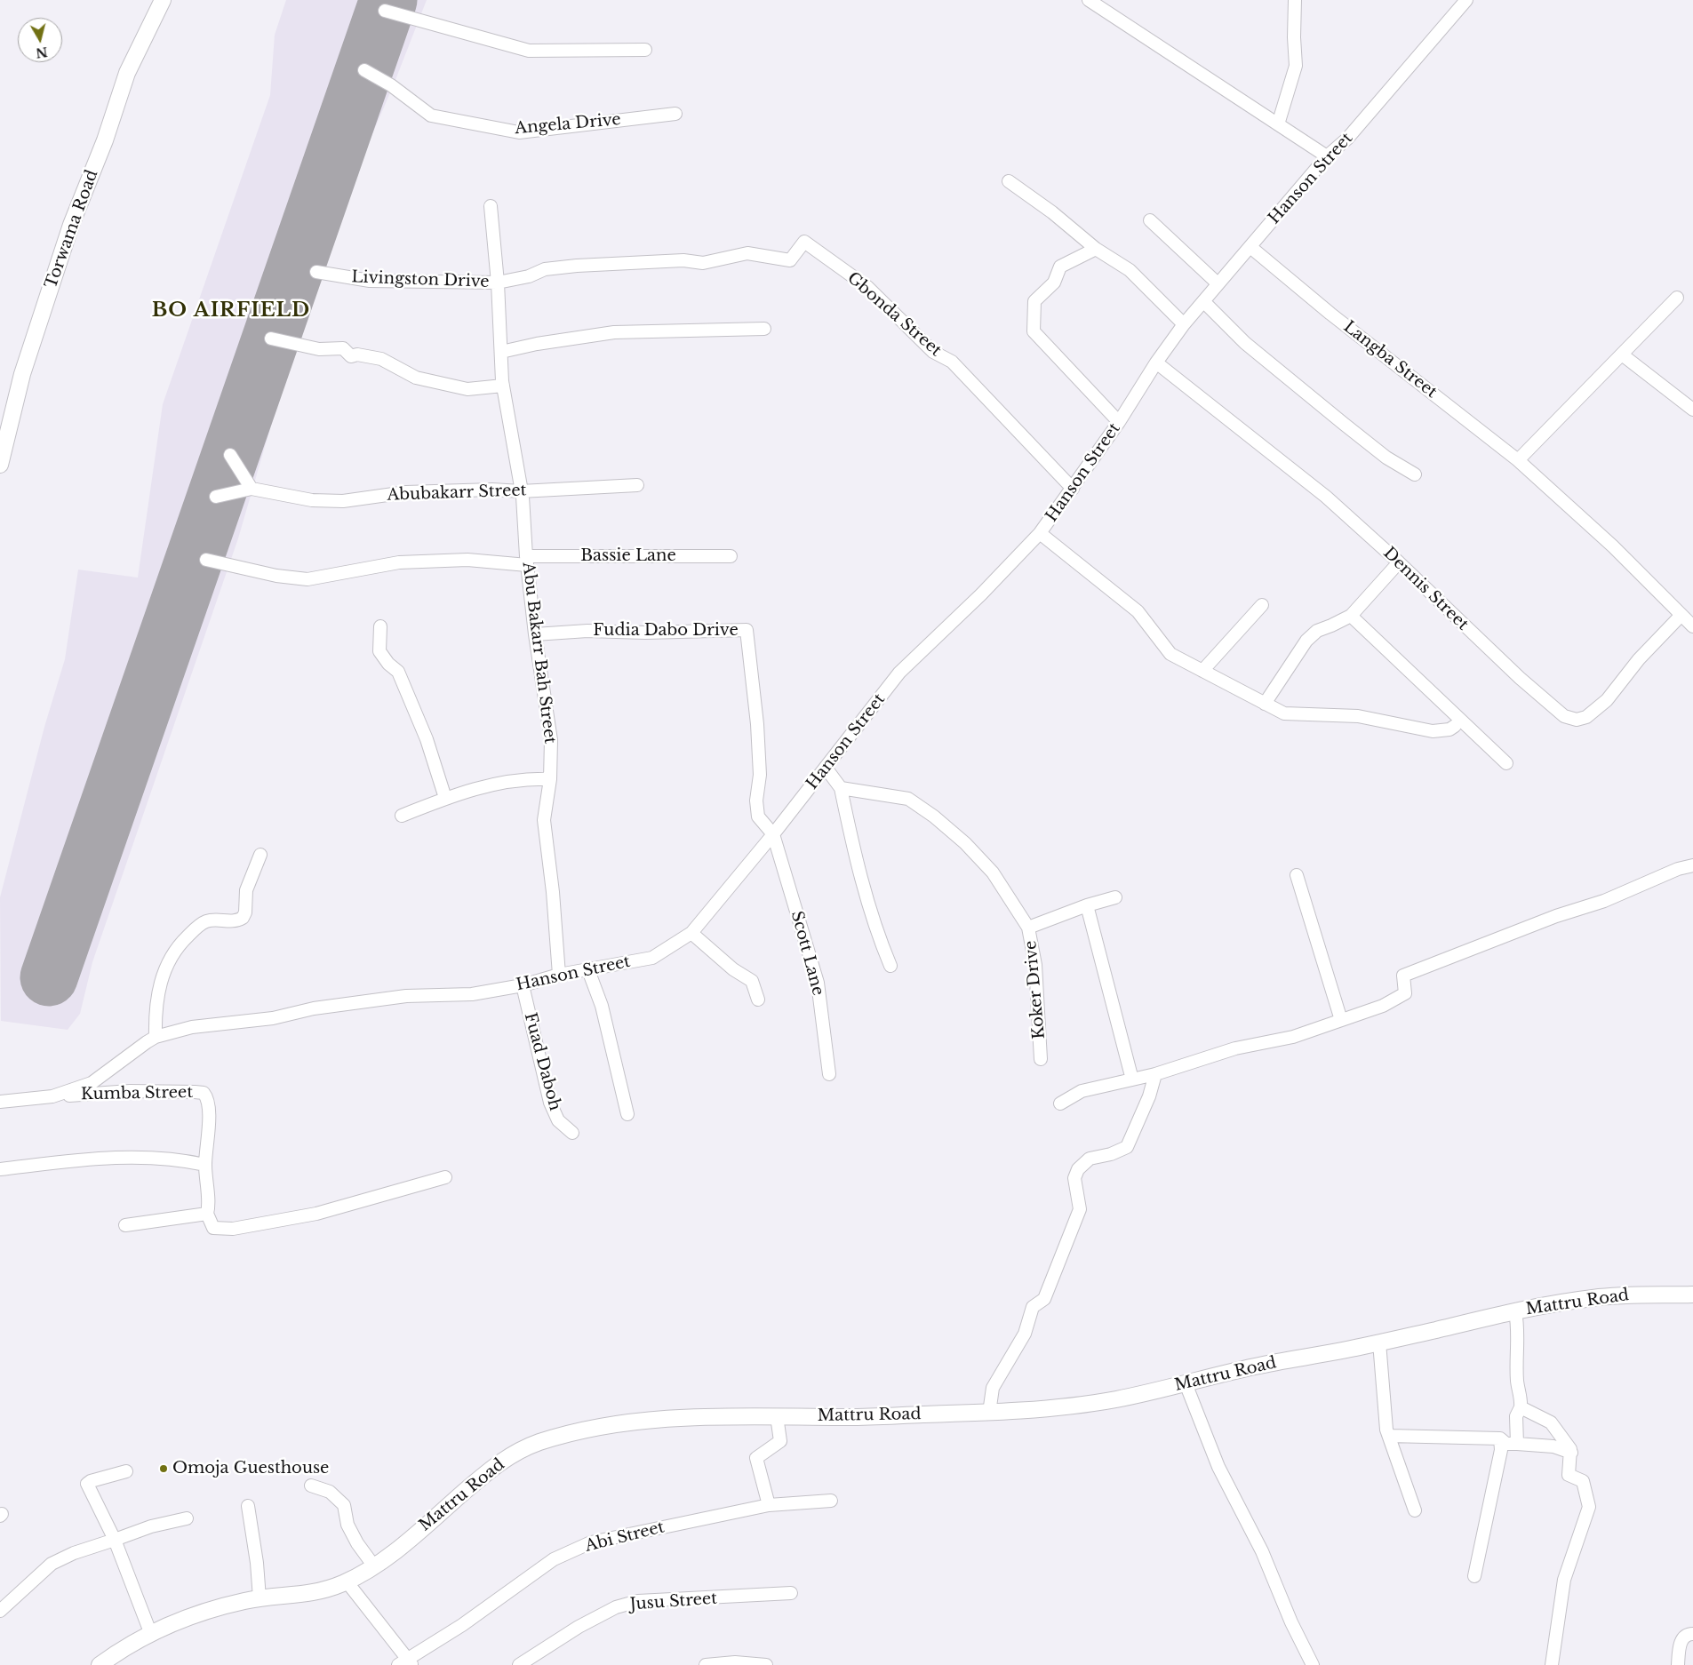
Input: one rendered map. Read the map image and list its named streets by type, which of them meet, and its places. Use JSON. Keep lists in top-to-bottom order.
{
  "streets": {
    "main road": ["Torwama Road", "Mattru Road"],
    "street": [
      "Angela Drive",
      "Hanson Street",
      "Livingston Drive",
      "Gbonda Street",
      "Langba Street",
      "Abubakarr Street",
      "Bassie Lane",
      "Dennis Street",
      "Fudia Dabo Drive",
      "Abu Bakarr Bah Street",
      "Scott Lane",
      "Koker Drive",
      "Fuad Daboh",
      "Kumba Street",
      "Abi Street",
      "Jusu Street"
    ]
  },
  "crossings": [
    ["Hanson Street", "Gbonda Street"],
    ["Hanson Street", "Langba Street"],
    ["Hanson Street", "Dennis Street"],
    ["Hanson Street", "Fudia Dabo Drive"],
    ["Hanson Street", "Abu Bakarr Bah Street"],
    ["Hanson Street", "Scott Lane"],
    ["Hanson Street", "Fuad Daboh"],
    ["Hanson Street", "Kumba Street"],
    ["Livingston Drive", "Gbonda Street"],
    ["Livingston Drive", "Abu Bakarr Bah Street"],
    ["Gbonda Street", "Abu Bakarr Bah Street"],
    ["Langba Street", "Dennis Street"],
    ["Abubakarr Street", "Abu Bakarr Bah Street"],
    ["Bassie Lane", "Abu Bakarr Bah Street"],
    ["Fudia Dabo Drive", "Abu Bakarr Bah Street"],
    ["Fudia Dabo Drive", "Scott Lane"]
  ],
  "districts": ["BO AIRFIELD"],
  "places": ["Omoja Guesthouse"],
  "north": "bottom"
}
